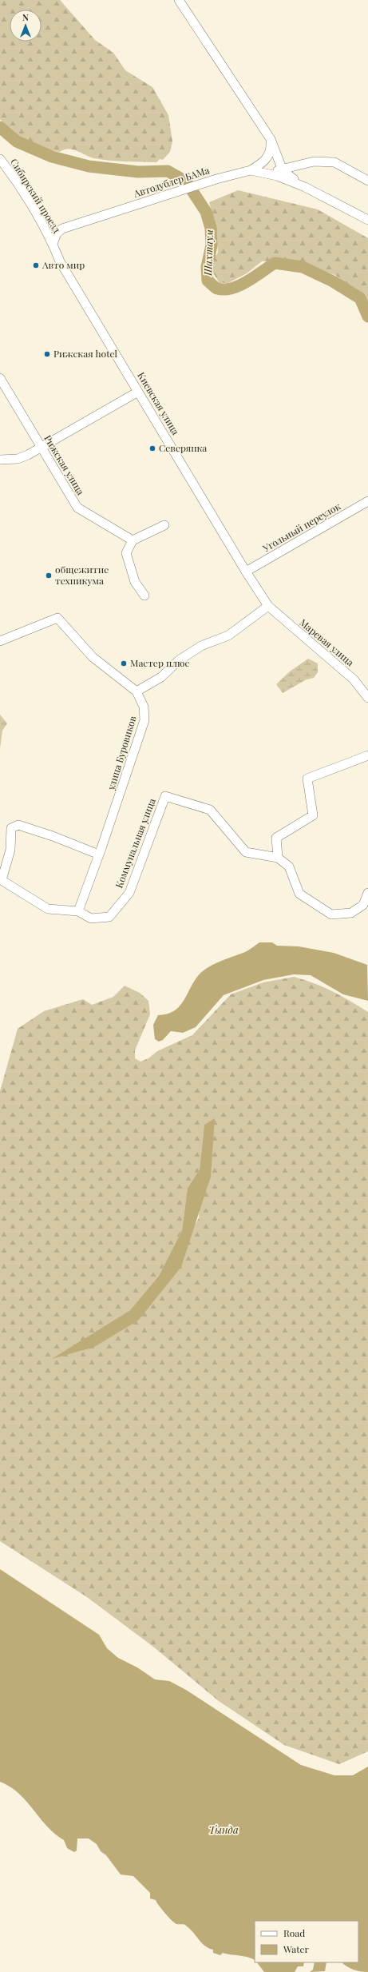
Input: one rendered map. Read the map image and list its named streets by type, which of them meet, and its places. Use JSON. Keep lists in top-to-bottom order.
{
  "streets": {
    "street": [
      "Автодублер БАМа",
      "Сибирский проезд",
      "Киевская улица",
      "Рижская улица",
      "Угольный переулок",
      "Маревая улица",
      "улица Буровиков",
      "Коммунальная улица"
    ]
  },
  "crossings": [
    ["Автодублер БАМа", "Сибирский проезд"],
    ["Автодублер БАМа", "Киевская улица"],
    ["Сибирский проезд", "Киевская улица"],
    ["Киевская улица", "Угольный переулок"],
    ["Киевская улица", "Маревая улица"],
    ["улица Буровиков", "Коммунальная улица"]
  ],
  "water": ["Шахтаум", "Тында"],
  "places": [
    "Авто мир",
    "Рижская hotel",
    "Северянка",
    "общежитие техникума",
    "Мастер плюс"
  ],
  "legend": ["Road", "Water"],
  "north": "top"
}
